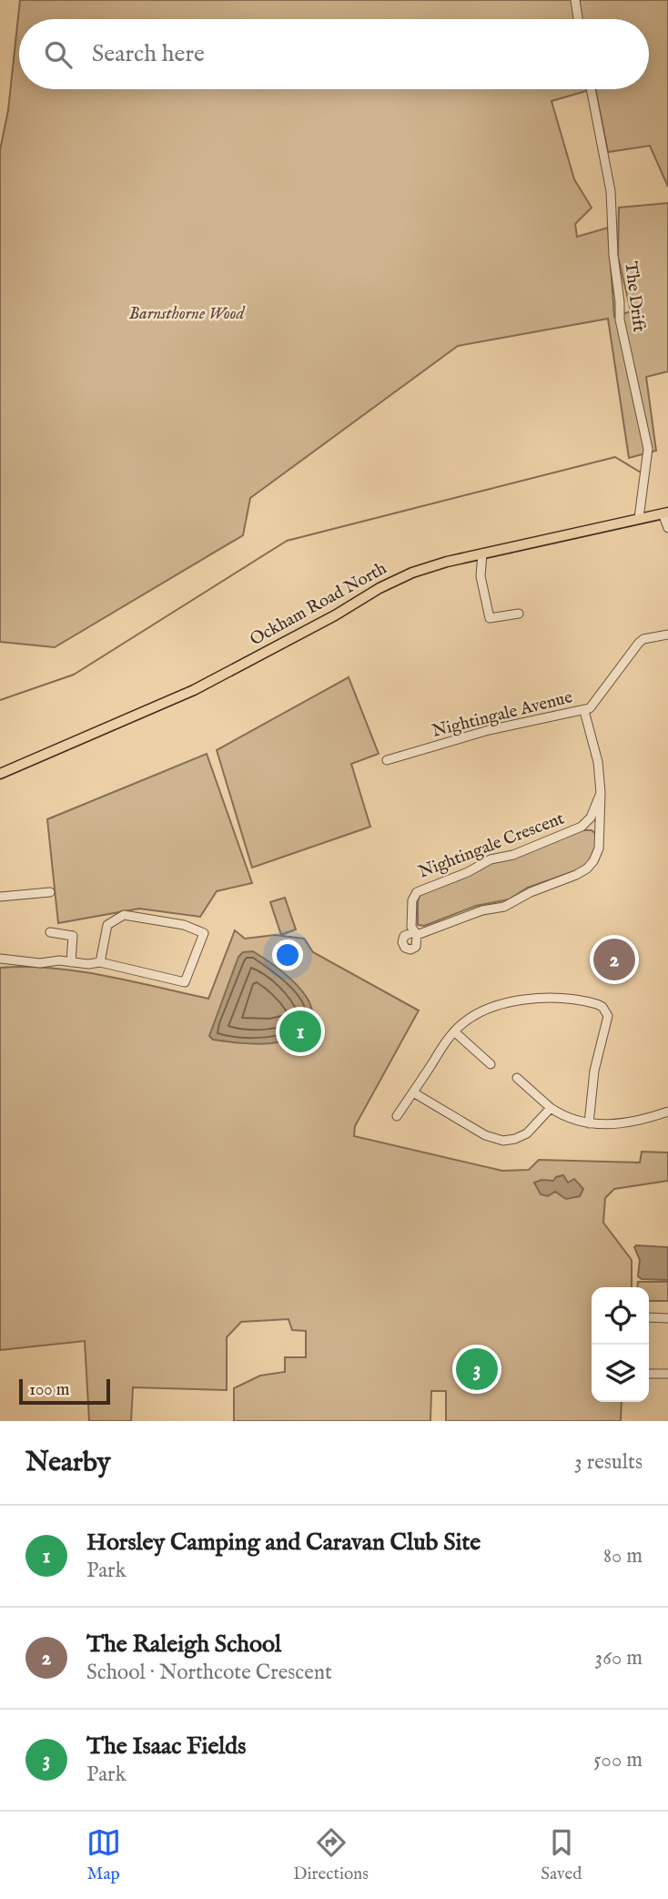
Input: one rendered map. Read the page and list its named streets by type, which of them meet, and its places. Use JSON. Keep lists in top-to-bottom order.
{
  "streets": {
    "main road": ["Ockham Road North"],
    "street": ["The Drift", "Nightingale Avenue", "Nightingale Crescent"]
  },
  "crossings": [
    ["The Drift", "Ockham Road North"],
    ["Nightingale Avenue", "Nightingale Crescent"]
  ],
  "parks": ["Barnsthorne Wood"],
  "scale_bar": "100 m",
  "page": {
    "search": "Search here",
    "pins": ["2", "1", "3"],
    "scale": "100 m",
    "heading": ["Nearby", "3 results"],
    "list": [
      {
        "mark": "1",
        "name": "Horsley Camping and Caravan Club Site",
        "note": "Park",
        "value": "80 m"
      },
      {
        "mark": "2",
        "name": "The Raleigh School",
        "note": "School · Northcote Crescent",
        "value": "360 m"
      },
      {
        "mark": "3",
        "name": "The Isaac Fields",
        "note": "Park",
        "value": "500 m"
      }
    ],
    "nav": ["Map", "Directions", "Saved"]
  }
}
